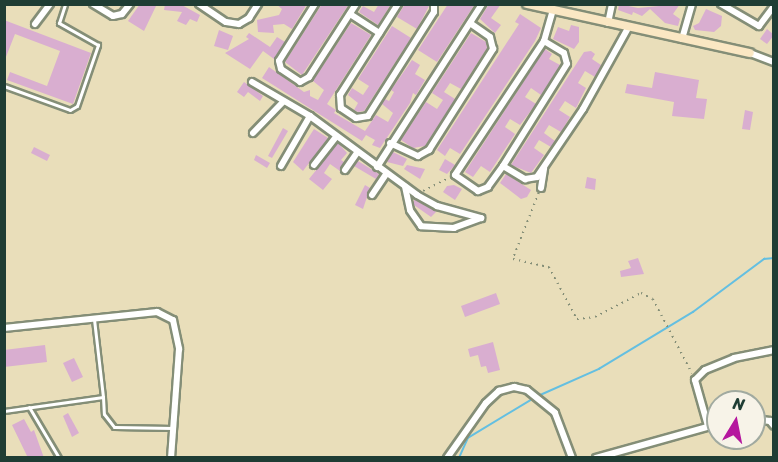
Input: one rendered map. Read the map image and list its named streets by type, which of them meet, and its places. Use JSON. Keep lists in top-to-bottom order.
{
  "north": "top"
}
